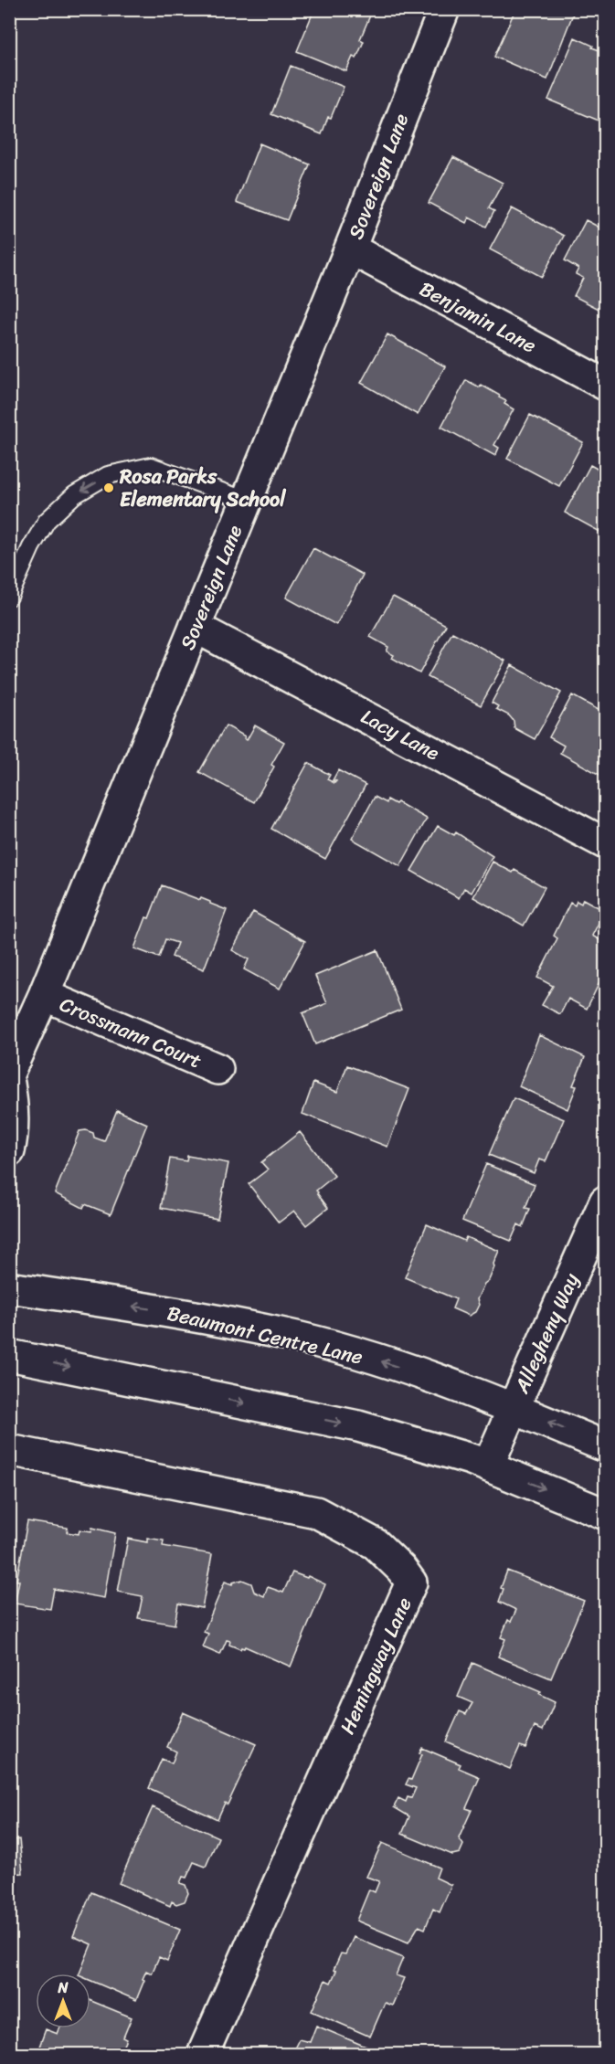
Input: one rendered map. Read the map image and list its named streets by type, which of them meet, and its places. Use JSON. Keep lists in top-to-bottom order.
{
  "streets": {
    "street": [
      "Sovereign Lane",
      "Benjamin Lane",
      "Lacy Lane",
      "Crossmann Court",
      "Allegheny Way",
      "Beaumont Centre Lane",
      "Hemingway Lane"
    ]
  },
  "crossings": [
    ["Sovereign Lane", "Benjamin Lane"],
    ["Sovereign Lane", "Lacy Lane"],
    ["Sovereign Lane", "Crossmann Court"],
    ["Allegheny Way", "Beaumont Centre Lane"]
  ],
  "places": ["Rosa Parks Elementary School"],
  "north": "top"
}
